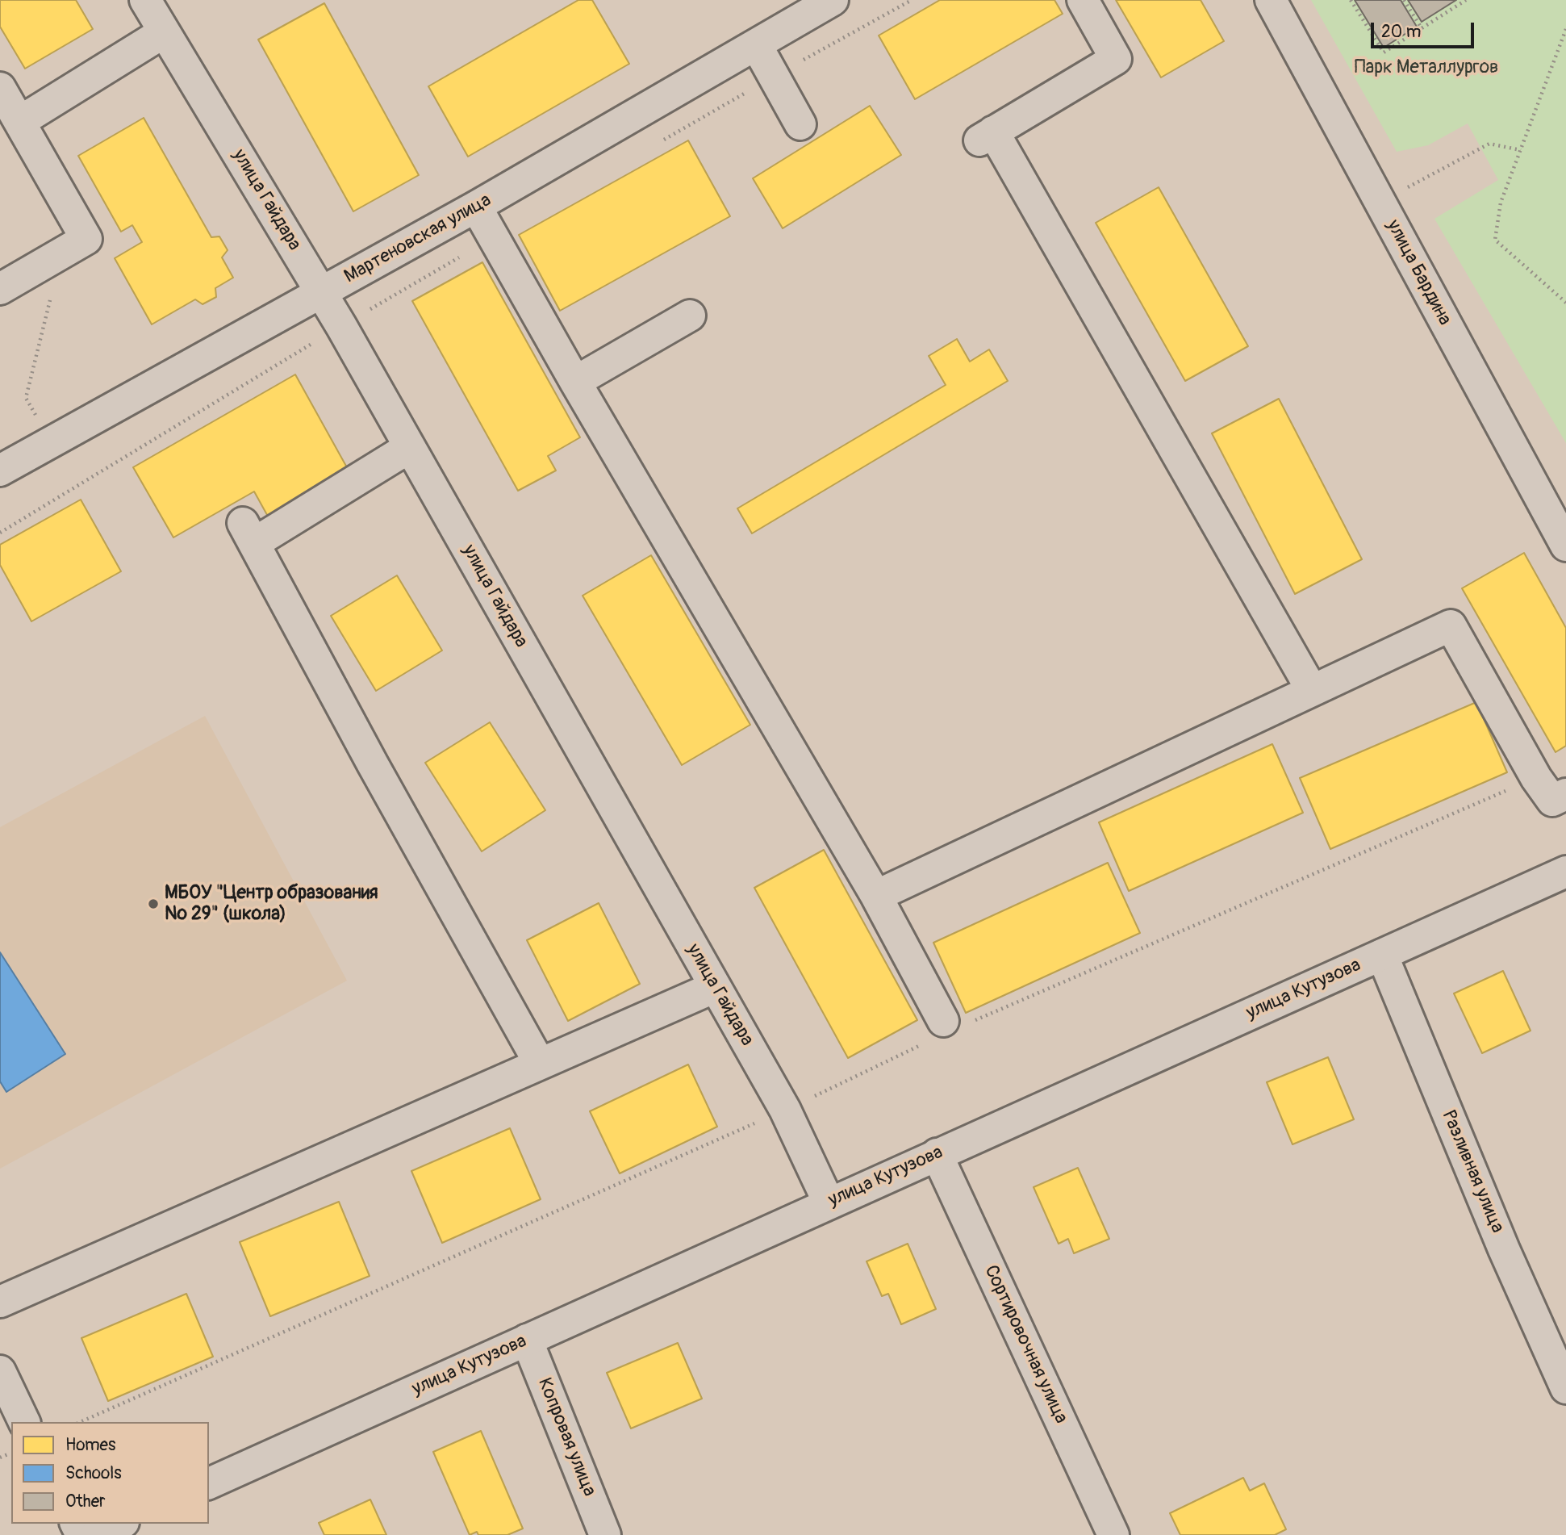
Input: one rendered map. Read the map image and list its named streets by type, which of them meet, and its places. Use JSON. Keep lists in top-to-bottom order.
{
  "streets": {
    "street": [
      "улица Гайдара",
      "Мартеновская улица",
      "улица Бардина",
      "улица Кутузова",
      "Разливная улица",
      "Сортировочная улица",
      "Копровая улица"
    ]
  },
  "crossings": [
    ["улица Гайдара", "Мартеновская улица"],
    ["улица Гайдара", "улица Кутузова"],
    ["улица Кутузова", "Разливная улица"],
    ["улица Кутузова", "Сортировочная улица"],
    ["улица Кутузова", "Копровая улица"]
  ],
  "parks": ["Парк Металлургов"],
  "places": ["МБОУ \"Центр образования № 29\" (школа)"],
  "legend": ["Homes", "Schools", "Other"],
  "scale_bar": "20 m"
}
